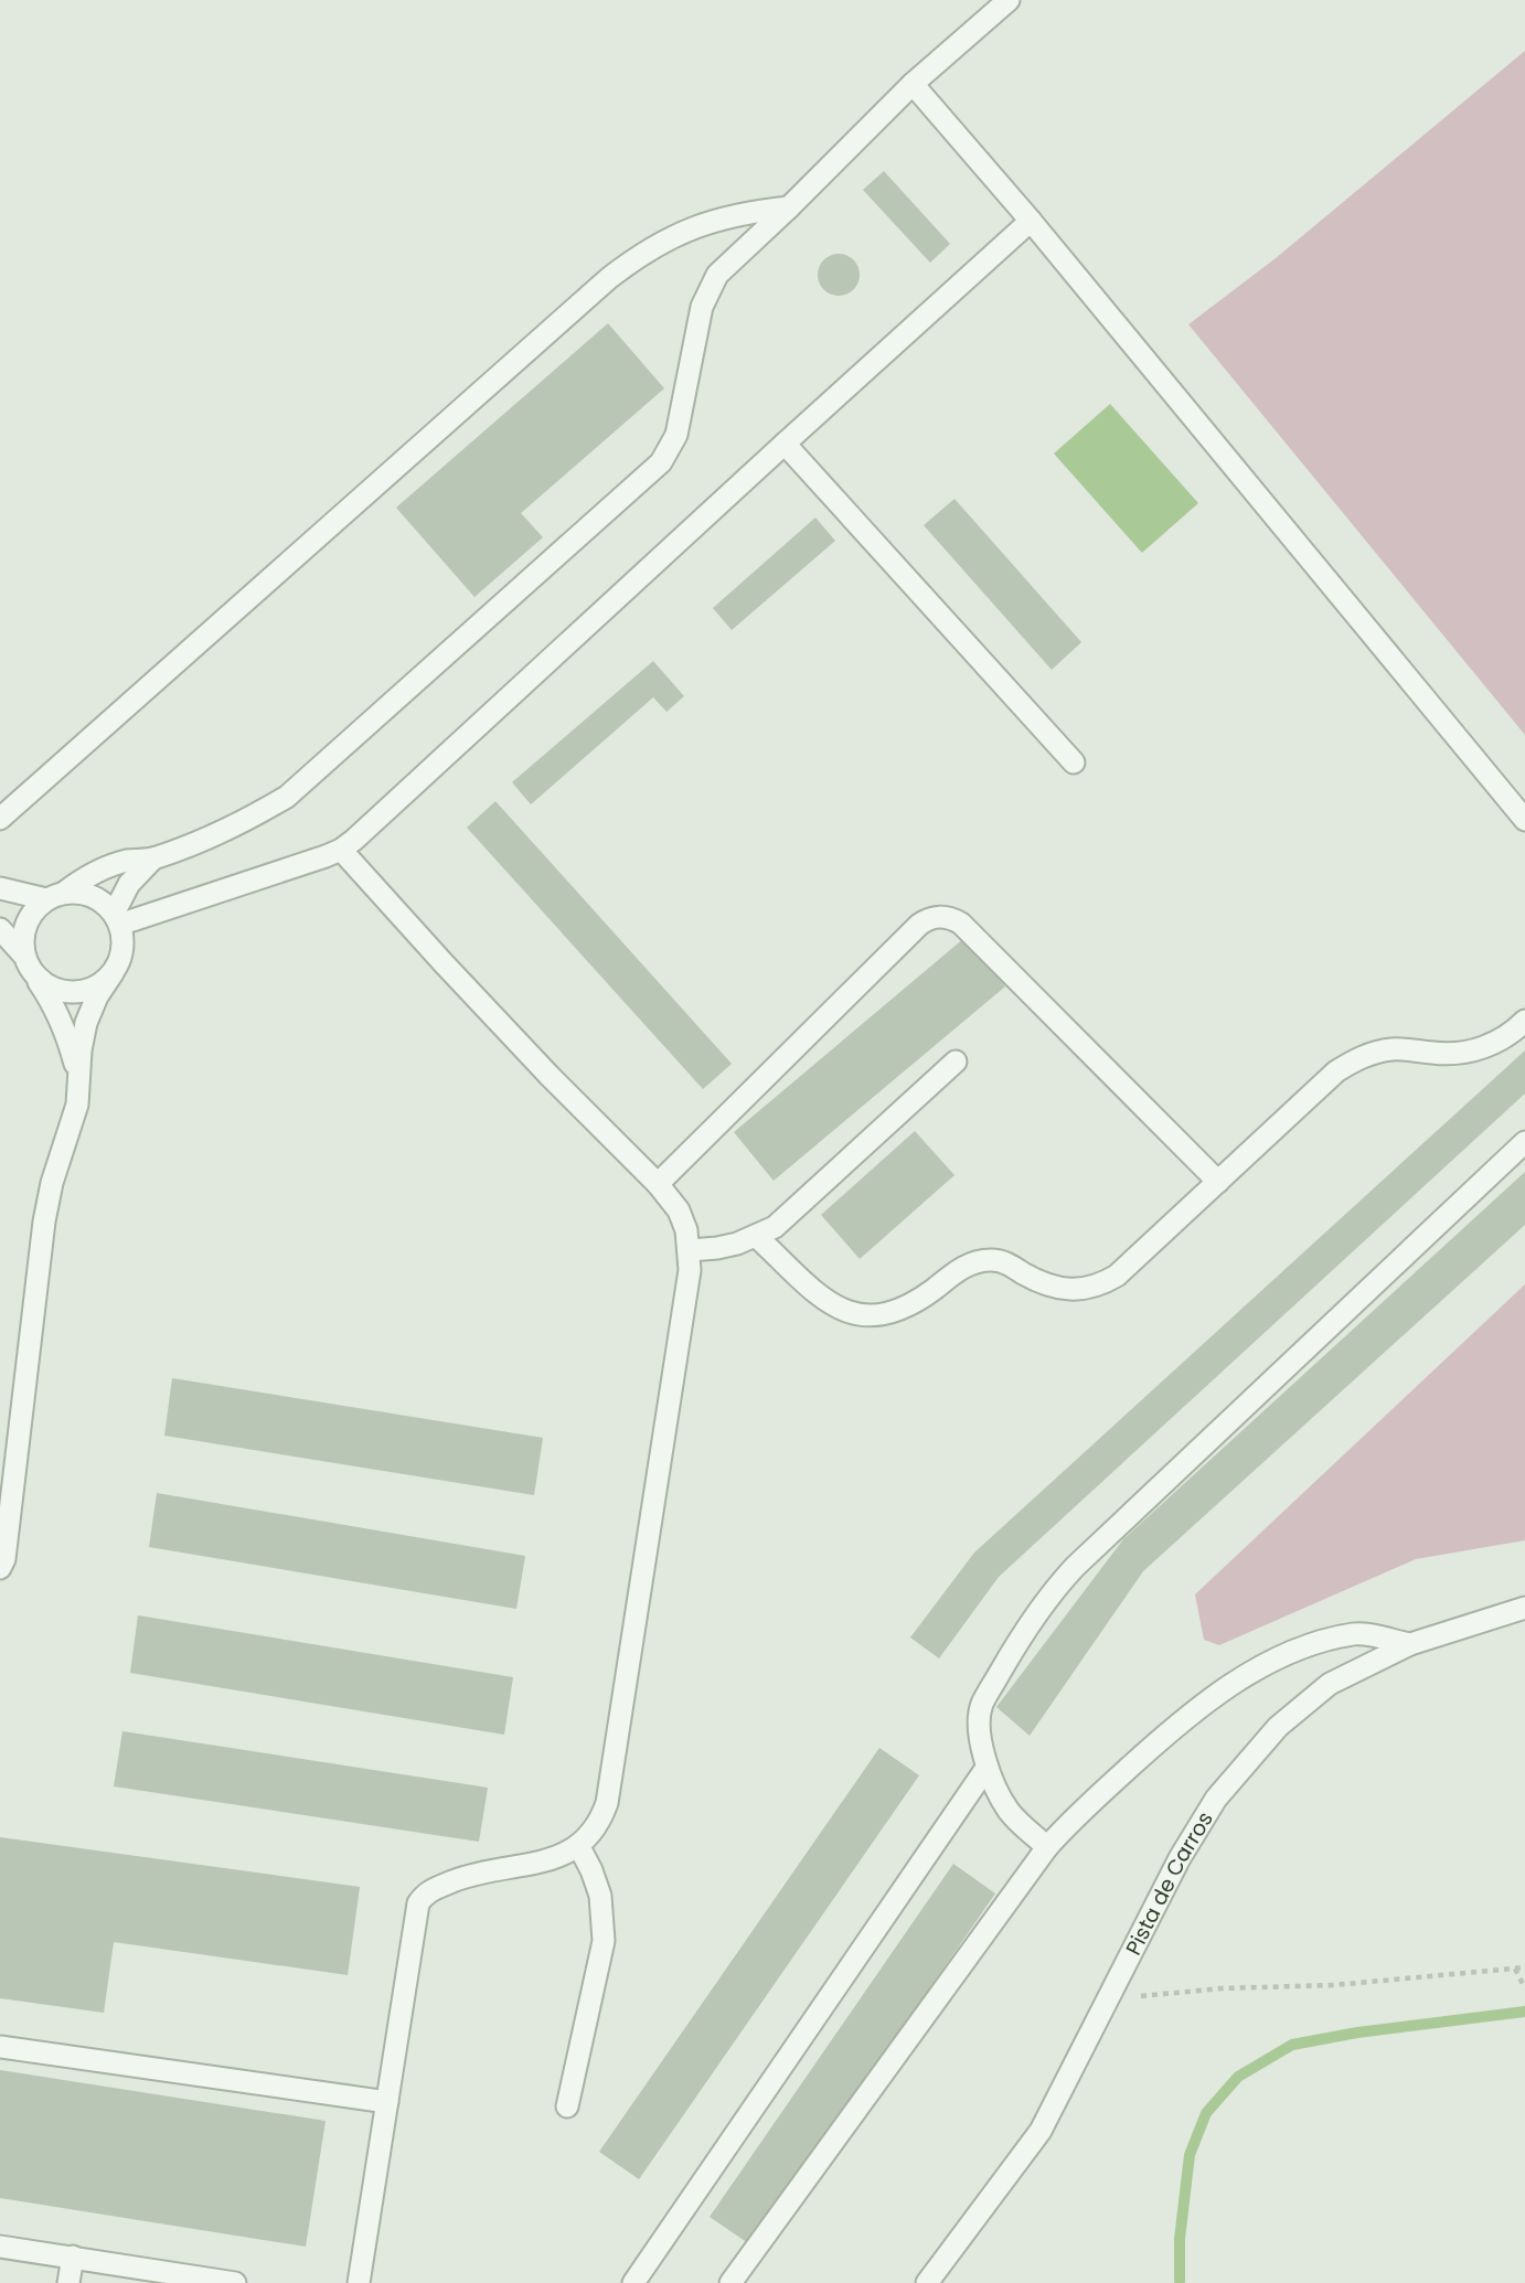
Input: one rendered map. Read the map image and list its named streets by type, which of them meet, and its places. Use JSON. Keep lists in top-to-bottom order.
{
  "streets": {
    "lane": ["Pista de Carros"]
  }
}
